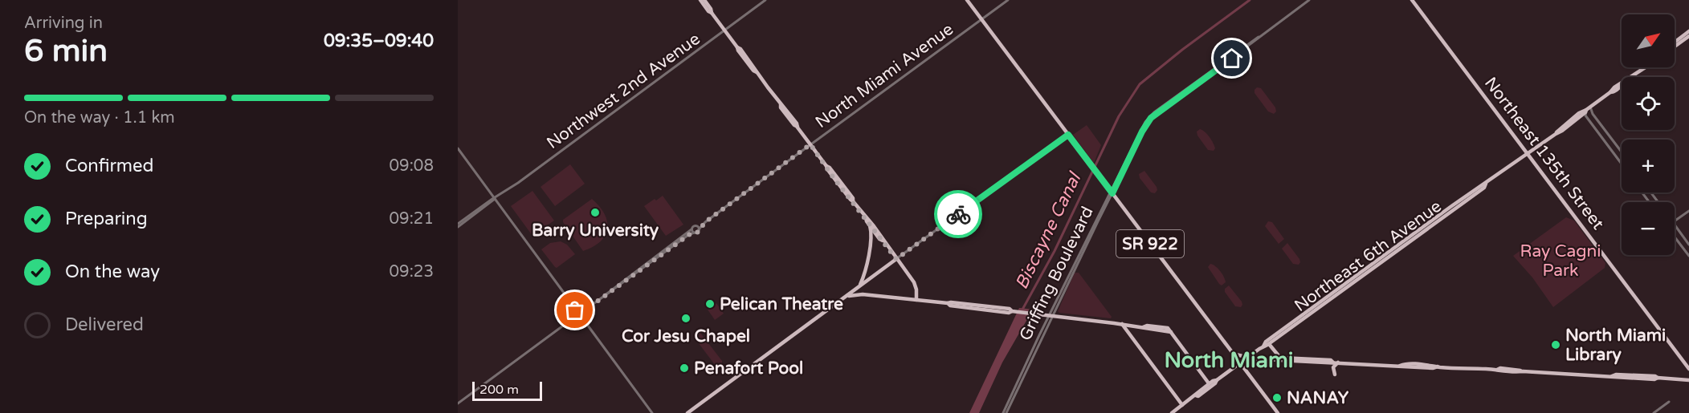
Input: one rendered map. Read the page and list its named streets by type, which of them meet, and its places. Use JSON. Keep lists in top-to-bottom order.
{
  "streets": {
    "main road": ["Northeast 135th Street", "SR 922", "Northeast 6th Avenue"],
    "street": ["North Miami Avenue", "Northwest 2nd Avenue", "Griffing Boulevard"]
  },
  "crossings": [
    ["North Miami Avenue", "SR 922"],
    ["Northeast 135th Street", "Northeast 6th Avenue"],
    ["SR 922", "Northeast 6th Avenue"],
    ["SR 922", "Griffing Boulevard"]
  ],
  "districts": ["North Miami"],
  "water": ["Biscayne Canal"],
  "parks": ["Ray Cagni Park"],
  "places": [
    "Barry University",
    "Pelican Theatre",
    "Cor Jesu Chapel",
    "North Miami Library",
    "Penafort Pool",
    "NANAY"
  ],
  "scale_bar": "200 m",
  "north": "top right",
  "page": {
    "heading": ["6 min", "Arriving in", "09:35–09:40"],
    "map_buttons": ["+", "−"],
    "bar": "On the way · 1.1 km",
    "list": [
      ["Confirmed", "09:08"],
      ["Preparing", "09:21"],
      ["On the way", "09:23"],
      "Delivered"
    ],
    "scale": "200 m"
  }
}
